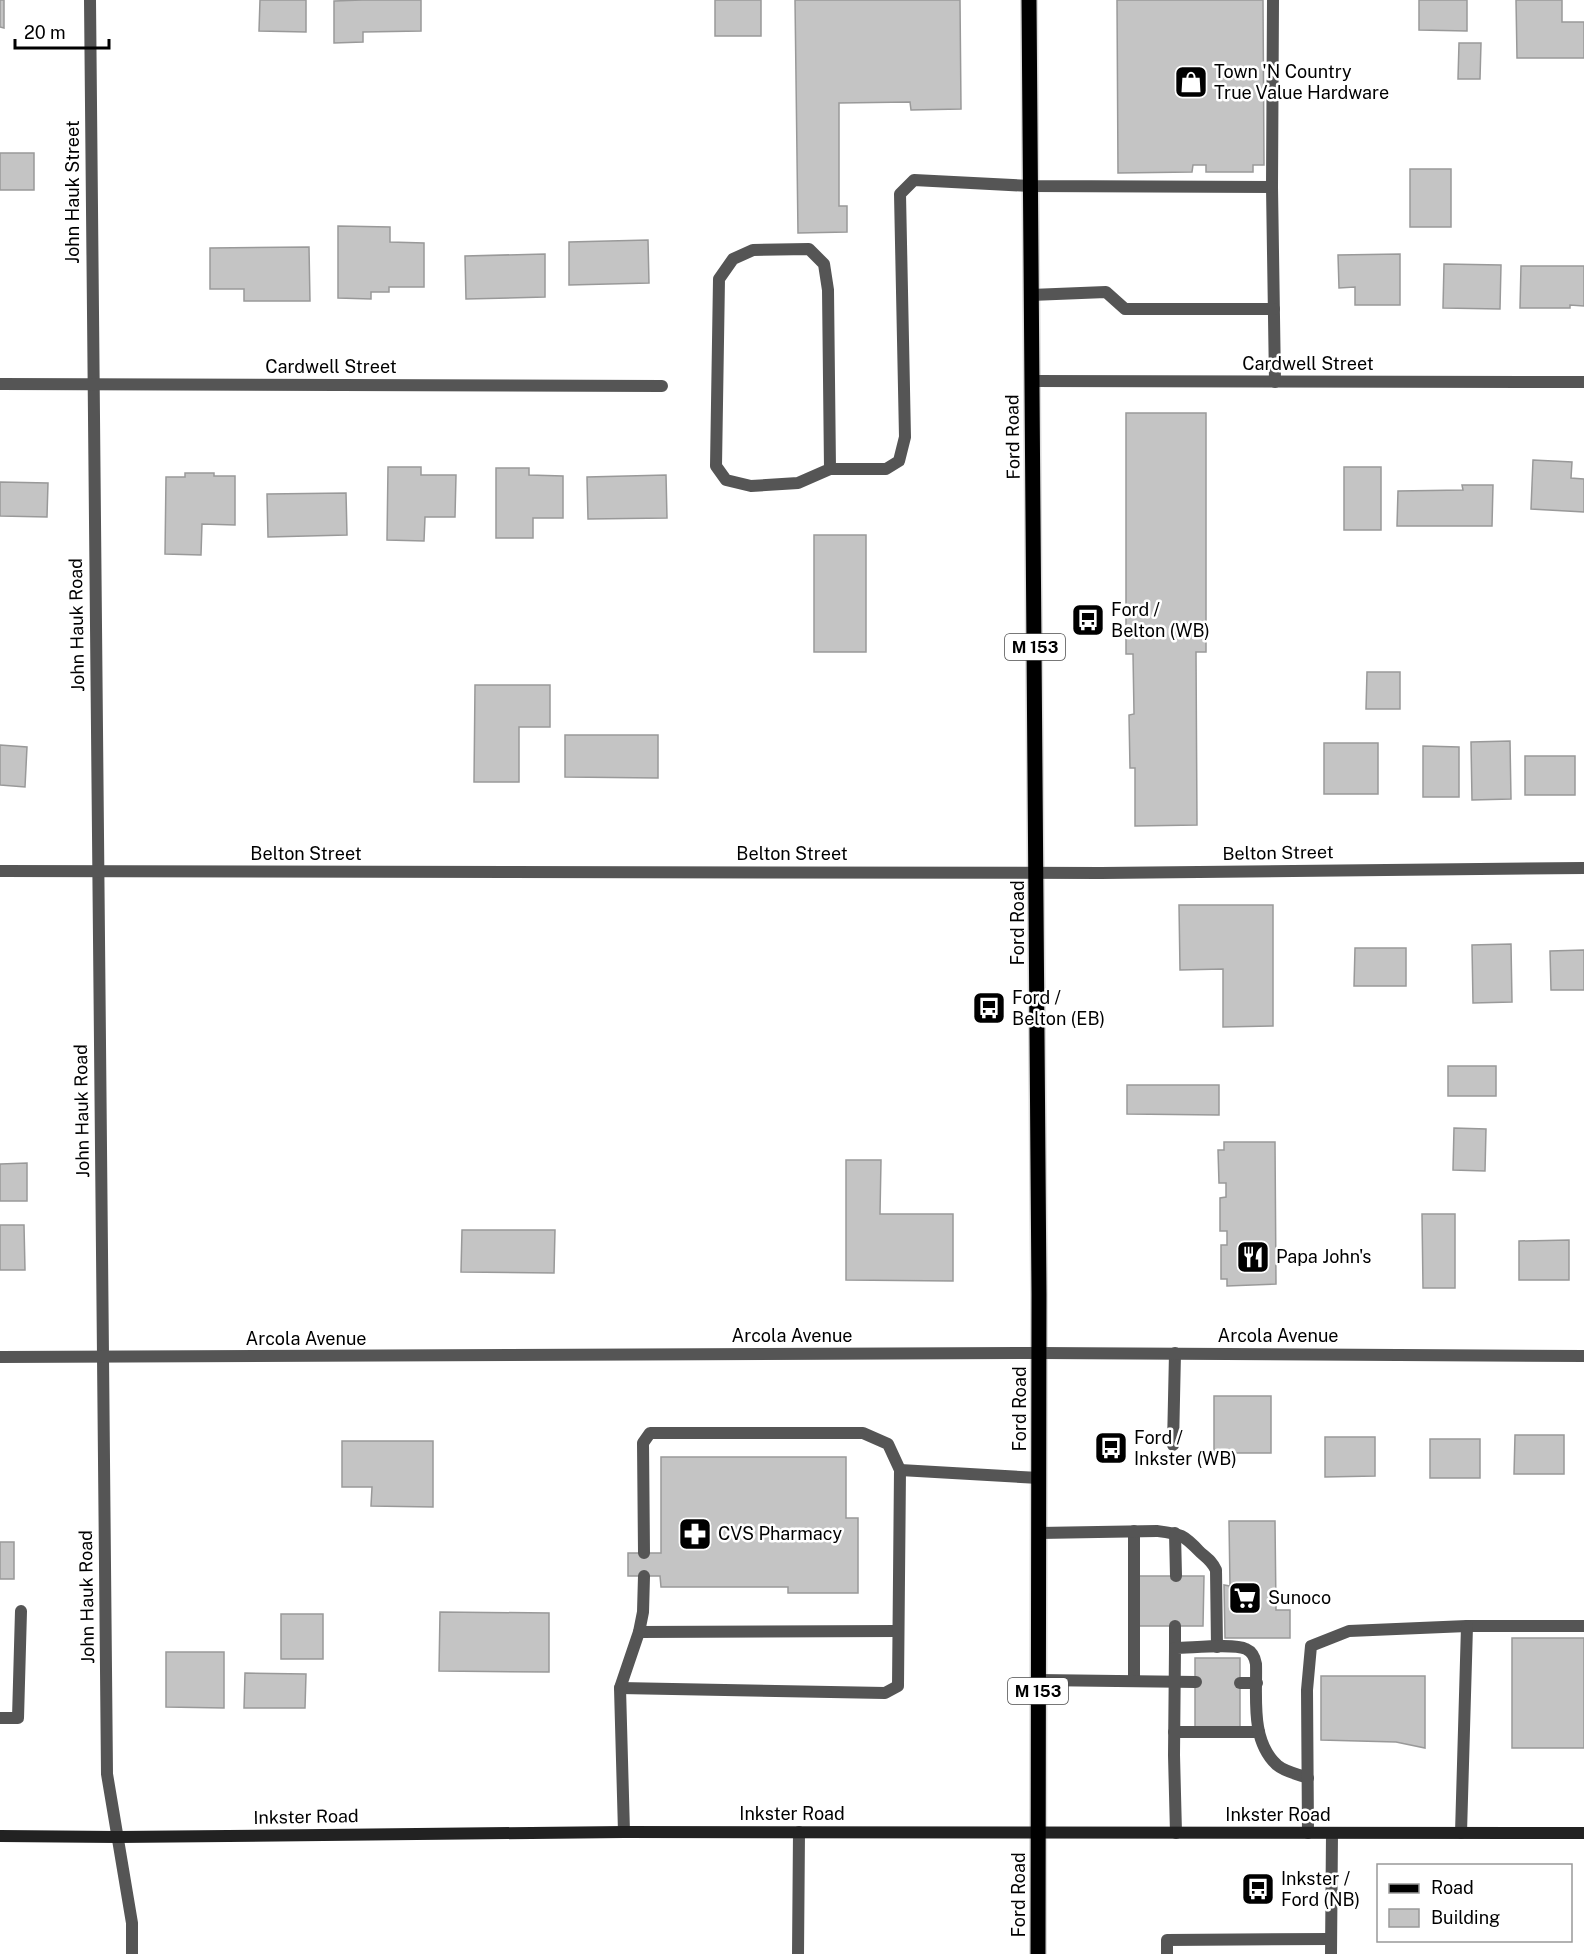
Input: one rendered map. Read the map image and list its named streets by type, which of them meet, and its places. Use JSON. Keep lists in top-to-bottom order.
{
  "streets": {
    "main road": ["Ford Road", "M 153", "Inkster Road"],
    "street": [
      "John Hauk Street",
      "Cardwell Street",
      "John Hauk Road",
      "Belton Street",
      "Arcola Avenue"
    ]
  },
  "crossings": [
    ["John Hauk Street", "Cardwell Street"],
    ["John Hauk Street", "John Hauk Road"],
    ["Cardwell Street", "Ford Road"],
    ["Cardwell Street", "John Hauk Road"],
    ["Ford Road", "Belton Street"],
    ["Ford Road", "Arcola Avenue"],
    ["Ford Road", "Inkster Road"],
    ["John Hauk Road", "Belton Street"],
    ["John Hauk Road", "Arcola Avenue"],
    ["John Hauk Road", "Inkster Road"]
  ],
  "places": {
    "shop": ["Town 'N Country True Value Hardware"],
    "bus stop": [
      "Ford / Belton (WB)",
      "Ford / Belton (EB)",
      "Ford / Inkster (WB)",
      "Inkster / Ford (NB)"
    ],
    "restaurant": ["Papa John's"],
    "pharmacy": ["CVS Pharmacy"],
    "supermarket": ["Sunoco"]
  },
  "legend": ["Road", "Building"],
  "scale_bar": "20 m"
}
